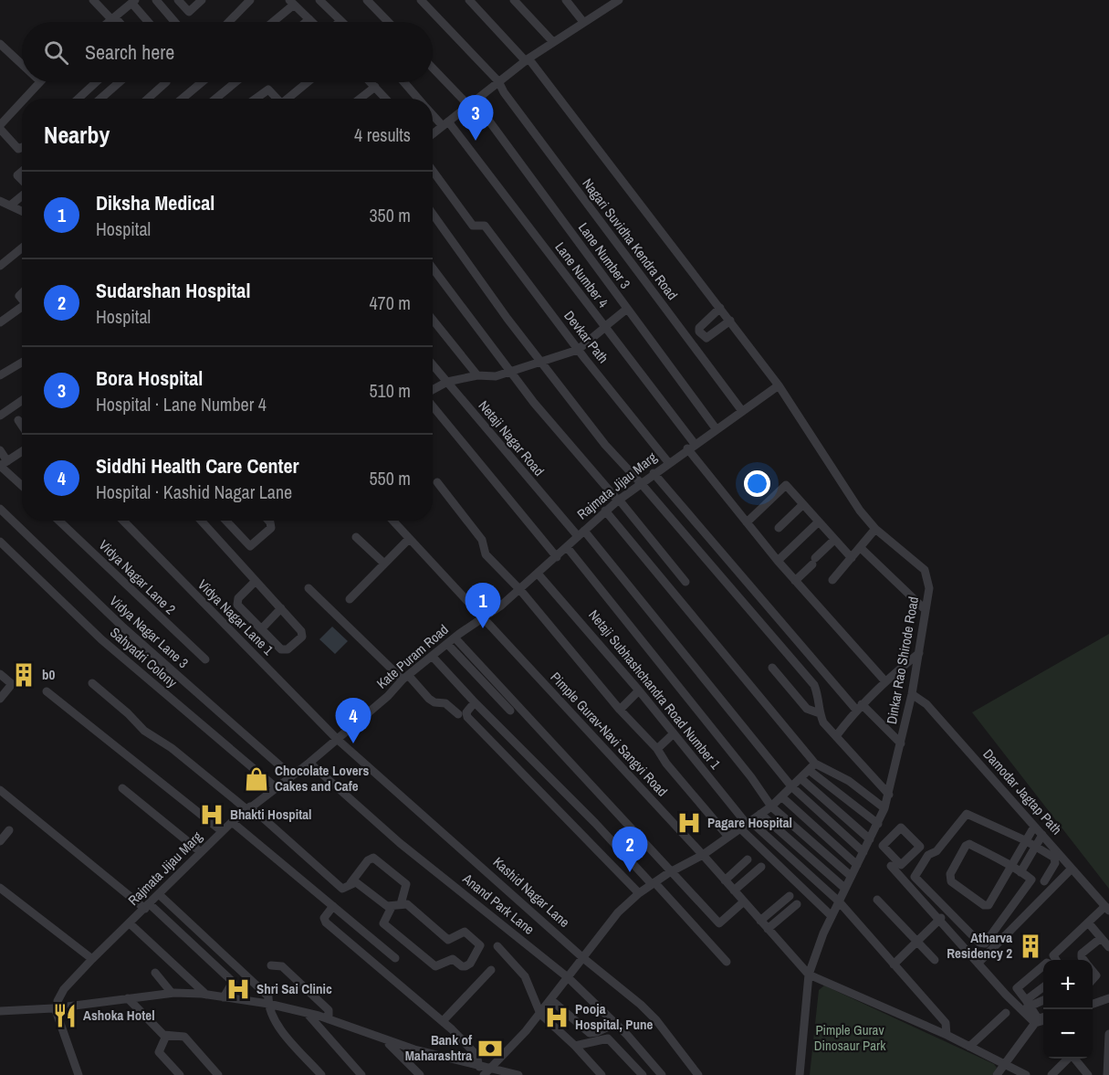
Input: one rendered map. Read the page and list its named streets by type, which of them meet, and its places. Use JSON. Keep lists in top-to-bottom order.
{
  "streets": {
    "street": [
      "Nagari Suvidha Kendra Road",
      "Lane Number 3",
      "Lane Number 4",
      "Devkar Path",
      "Netaji Nagar Road",
      "Rajmata Jijau Marg",
      "Vidya Nagar Lane 2",
      "Vidya Nagar Lane 1",
      "Vidya Nagar Lane 3",
      "Kate Puram Road",
      "Sahyadri Colony",
      "Dinkar Rao Shirode Road",
      "Netaji Subhashchandra Road Number 1",
      "Pimple Gurav-Navi Sangvi Road",
      "Damodar Jagtap Path",
      "Kashid Nagar Lane",
      "Anand Park Lane"
    ]
  },
  "crossings": [
    ["Nagari Suvidha Kendra Road", "Rajmata Jijau Marg"],
    ["Lane Number 3", "Rajmata Jijau Marg"],
    ["Lane Number 4", "Rajmata Jijau Marg"],
    ["Devkar Path", "Rajmata Jijau Marg"],
    ["Netaji Nagar Road", "Rajmata Jijau Marg"],
    ["Netaji Nagar Road", "Dinkar Rao Shirode Road"],
    ["Rajmata Jijau Marg", "Vidya Nagar Lane 1"],
    ["Rajmata Jijau Marg", "Kate Puram Road"],
    ["Rajmata Jijau Marg", "Sahyadri Colony"],
    ["Rajmata Jijau Marg", "Dinkar Rao Shirode Road"],
    ["Rajmata Jijau Marg", "Netaji Subhashchandra Road Number 1"],
    ["Rajmata Jijau Marg", "Pimple Gurav-Navi Sangvi Road"],
    ["Rajmata Jijau Marg", "Kashid Nagar Lane"],
    ["Rajmata Jijau Marg", "Anand Park Lane"],
    ["Vidya Nagar Lane 1", "Kate Puram Road"],
    ["Vidya Nagar Lane 1", "Kashid Nagar Lane"],
    ["Kate Puram Road", "Pimple Gurav-Navi Sangvi Road"],
    ["Kate Puram Road", "Kashid Nagar Lane"],
    ["Dinkar Rao Shirode Road", "Pimple Gurav-Navi Sangvi Road"],
    ["Dinkar Rao Shirode Road", "Damodar Jagtap Path"]
  ],
  "parks": ["Pimple Gurav Dinosaur Park"],
  "places": {
    "building": ["b0", "Atharva Residency 2"],
    "shop": ["Chocolate Lovers Cakes and Cafe"],
    "hospital": [
      "Bhakti Hospital",
      "Pagare Hospital",
      "Shri Sai Clinic",
      "Pooja Hospital, Pune"
    ],
    "restaurant": ["Ashoka Hotel"],
    "bank": ["Bank of Maharashtra"]
  },
  "page": {
    "search": "Search here",
    "pins": [
      "3",
      "1",
      "4",
      "2"
    ],
    "heading": ["Nearby", "4 results"],
    "list": [
      {
        "mark": "1",
        "name": "Diksha Medical",
        "note": "Hospital",
        "value": "350 m"
      },
      {
        "mark": "2",
        "name": "Sudarshan Hospital",
        "note": "Hospital",
        "value": "470 m"
      },
      {
        "mark": "3",
        "name": "Bora Hospital",
        "note": "Hospital · Lane Number 4",
        "value": "510 m"
      },
      {
        "mark": "4",
        "name": "Siddhi Health Care Center",
        "note": "Hospital · Kashid Nagar Lane",
        "value": "550 m"
      }
    ],
    "map_buttons": ["+", "−"]
  }
}
